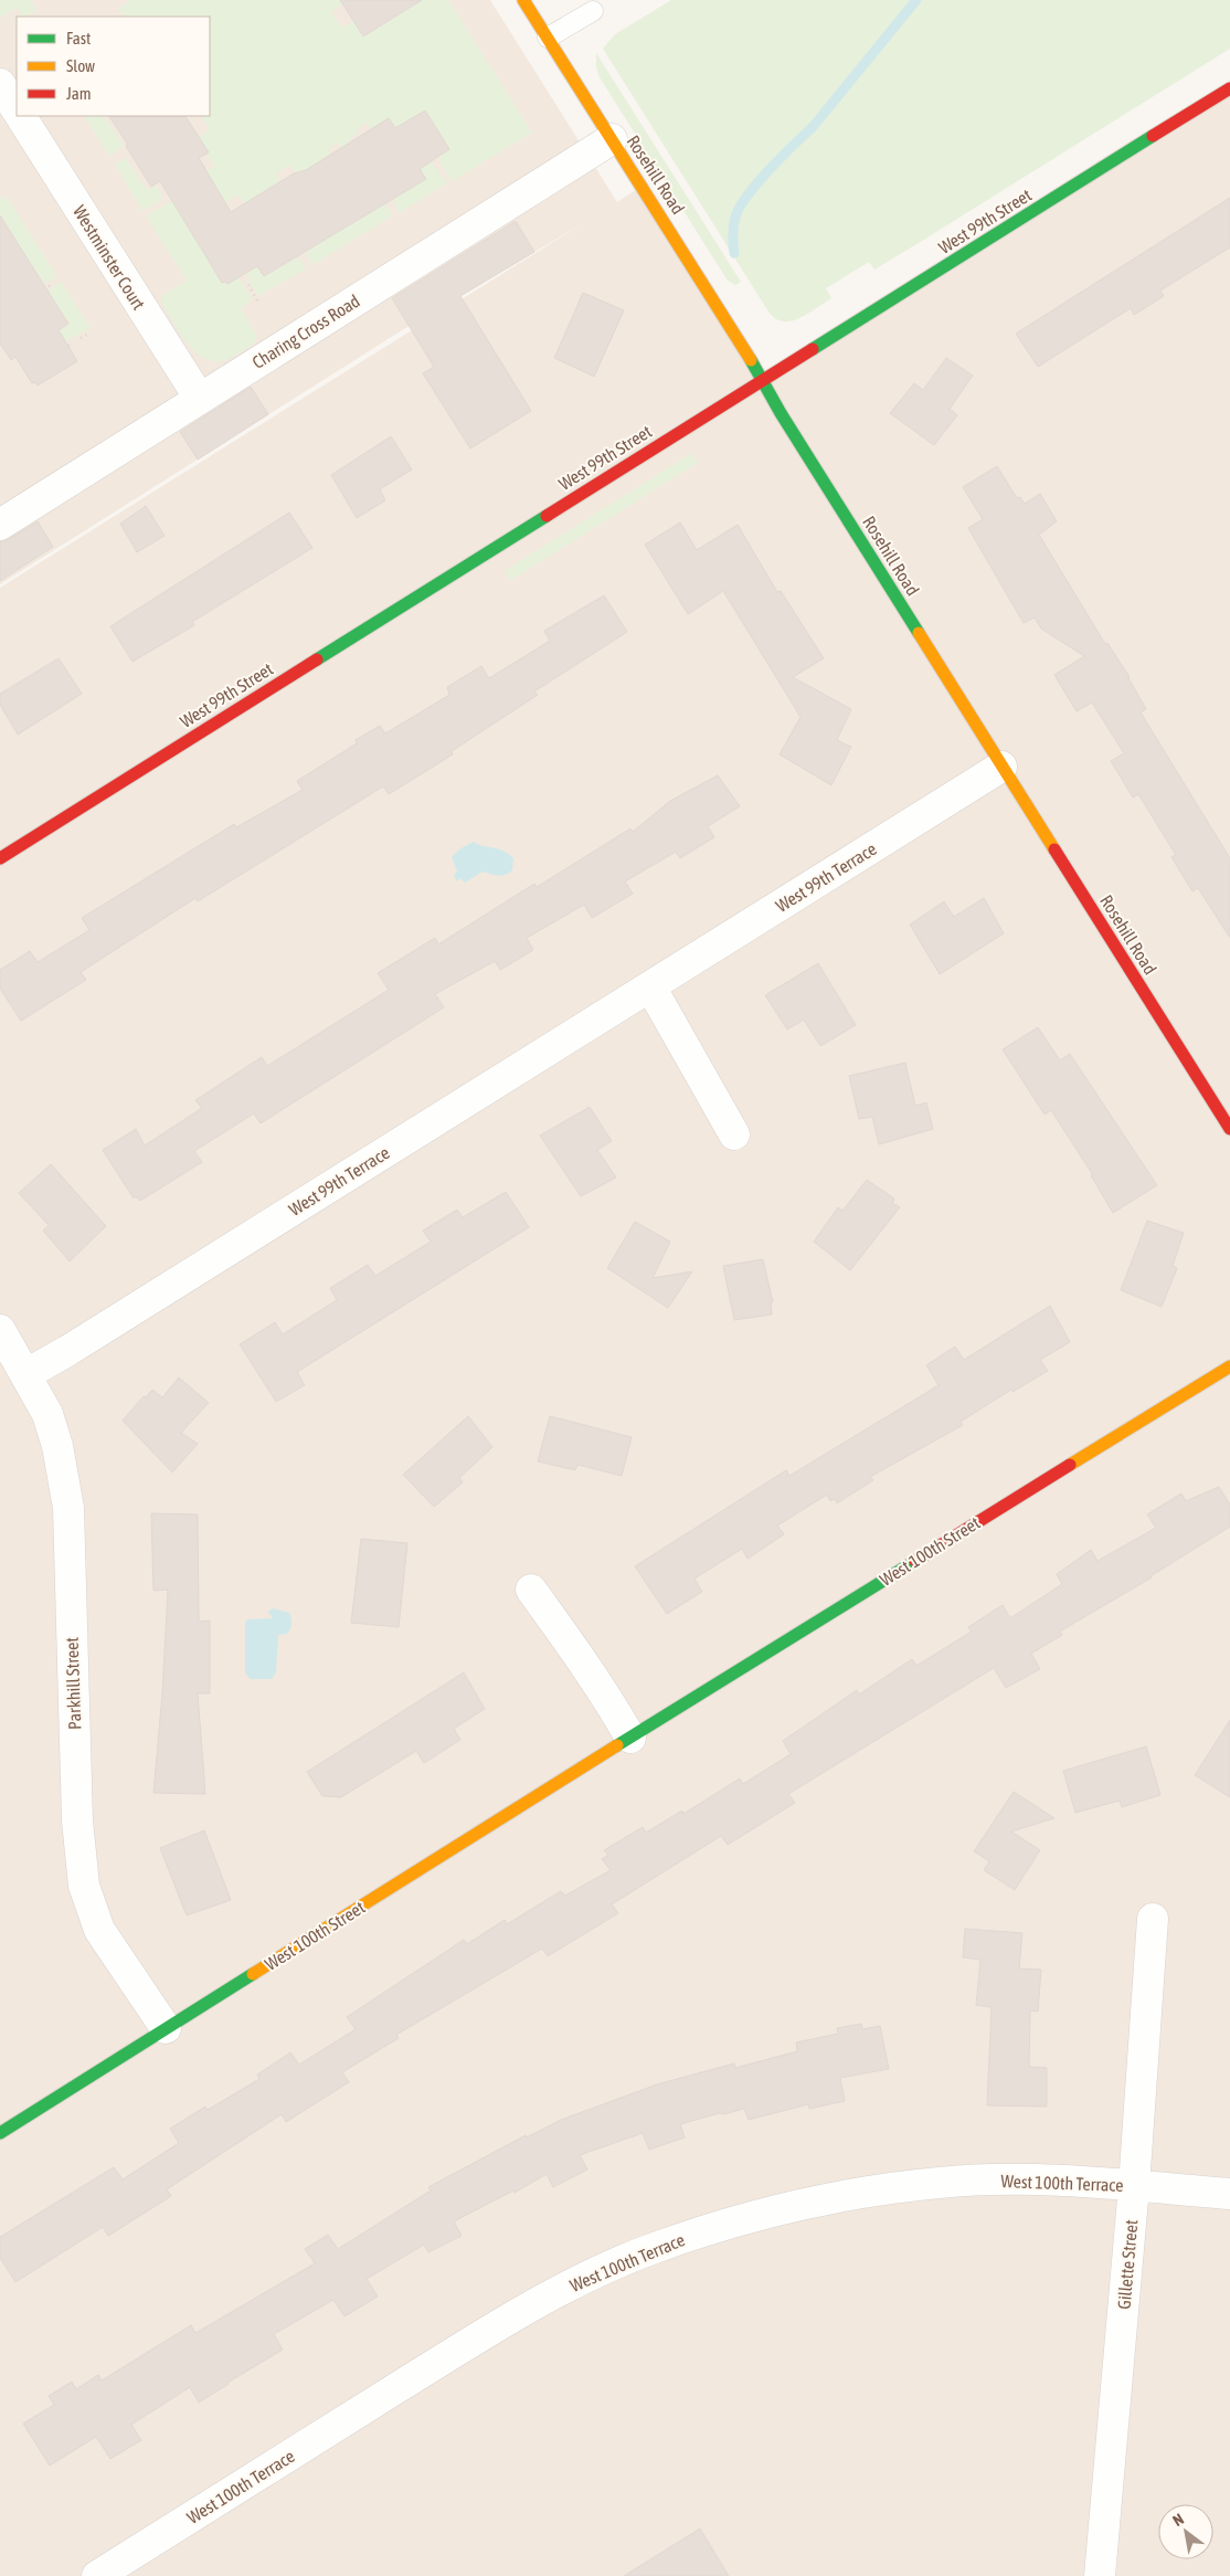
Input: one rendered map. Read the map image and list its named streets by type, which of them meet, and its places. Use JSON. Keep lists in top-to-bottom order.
{
  "streets": {
    "street": [
      "Rosehill Road",
      "West 99th Street",
      "Westminster Court",
      "Charing Cross Road",
      "West 99th Terrace",
      "West 100th Street",
      "Parkhill Street",
      "West 100th Terrace",
      "Gillette Street"
    ]
  },
  "crossings": [
    ["Rosehill Road", "West 99th Street"],
    ["Rosehill Road", "Charing Cross Road"],
    ["Rosehill Road", "West 99th Terrace"],
    ["Westminster Court", "Charing Cross Road"],
    ["West 99th Terrace", "Parkhill Street"],
    ["West 100th Street", "Parkhill Street"],
    ["West 100th Terrace", "Gillette Street"]
  ],
  "legend": ["Fast", "Slow", "Jam"],
  "north": "top left"
}
